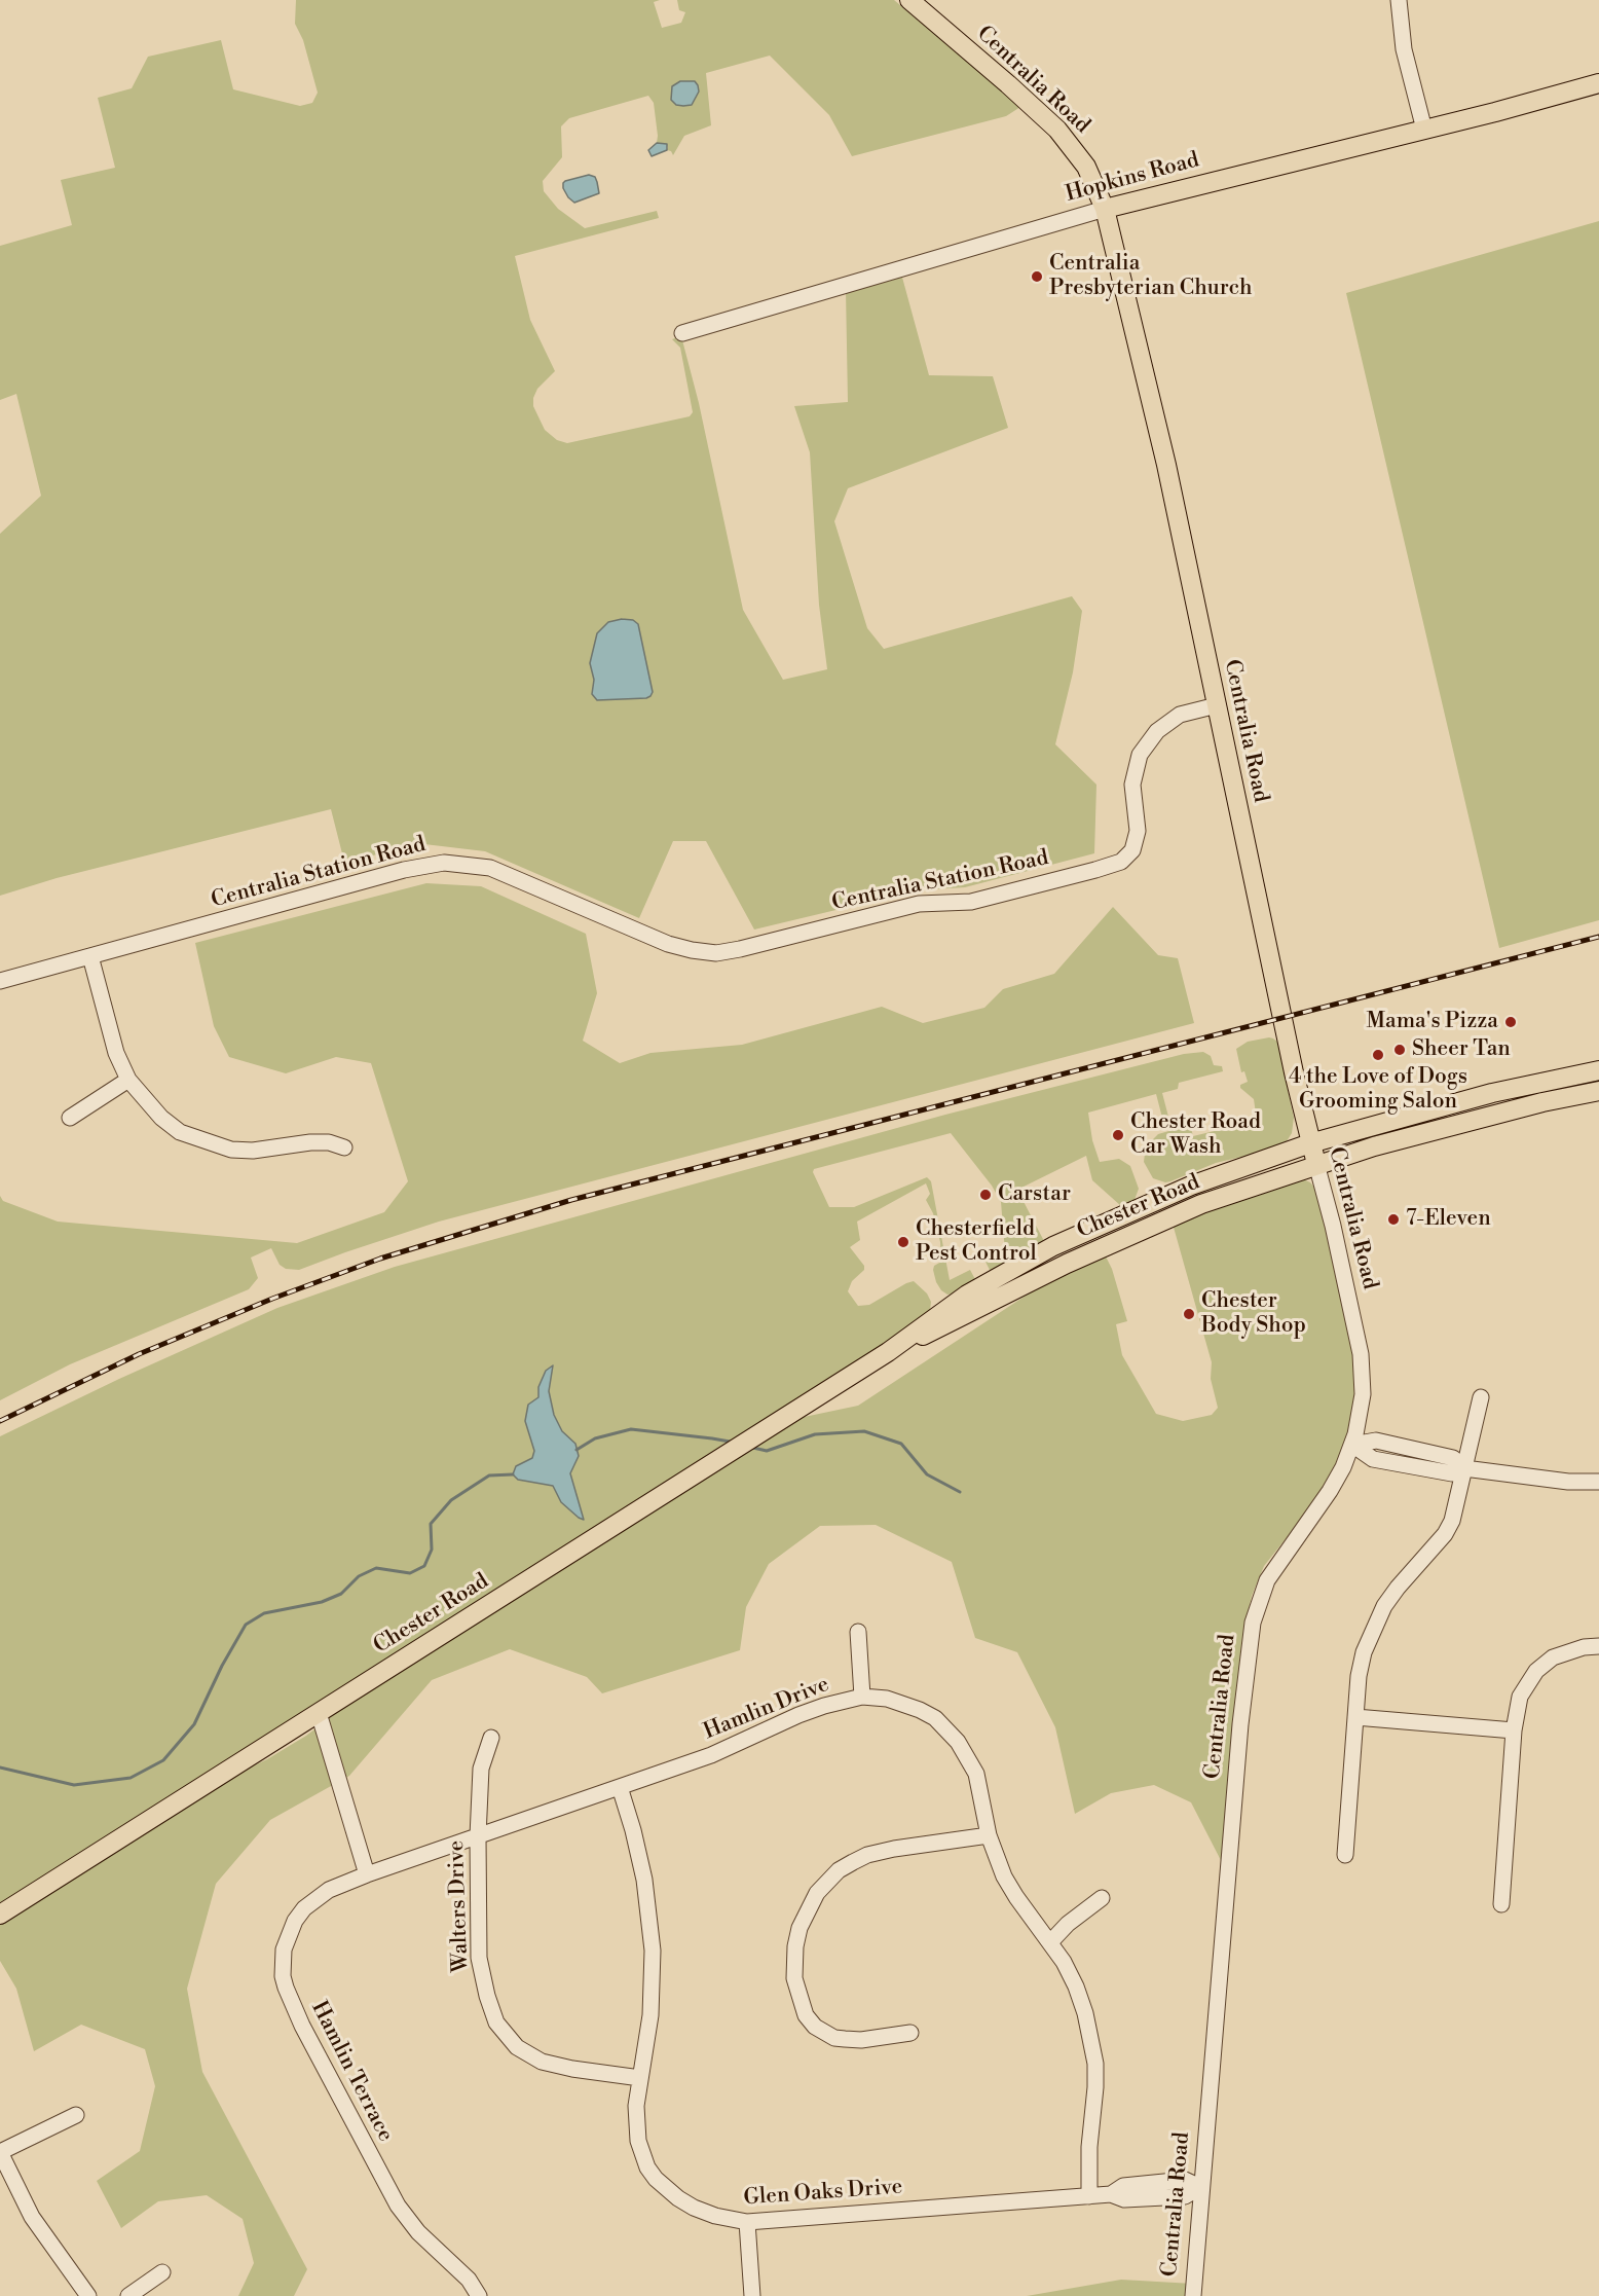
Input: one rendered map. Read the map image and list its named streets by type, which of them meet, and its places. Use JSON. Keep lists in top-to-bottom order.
{
  "streets": {
    "main road": ["Centralia Road", "Hopkins Road", "Chester Road"],
    "street": [
      "Centralia Station Road",
      "Hamlin Drive",
      "Walters Drive",
      "Hamlin Terrace",
      "Glen Oaks Drive"
    ]
  },
  "crossings": [
    ["Centralia Road", "Hopkins Road"],
    ["Centralia Road", "Centralia Station Road"],
    ["Centralia Road", "Chester Road"],
    ["Centralia Road", "Glen Oaks Drive"],
    ["Hamlin Drive", "Walters Drive"],
    ["Hamlin Drive", "Hamlin Terrace"],
    ["Hamlin Drive", "Glen Oaks Drive"],
    ["Walters Drive", "Glen Oaks Drive"]
  ],
  "places": [
    "Centralia Presbyterian Church",
    "Mama's Pizza",
    "Sheer Tan",
    "4 the Love of Dogs Grooming Salon",
    "Chester Road Car Wash",
    "Carstar",
    "7-Eleven",
    "Chesterfield Pest Control",
    "Chester Body Shop"
  ]
}
